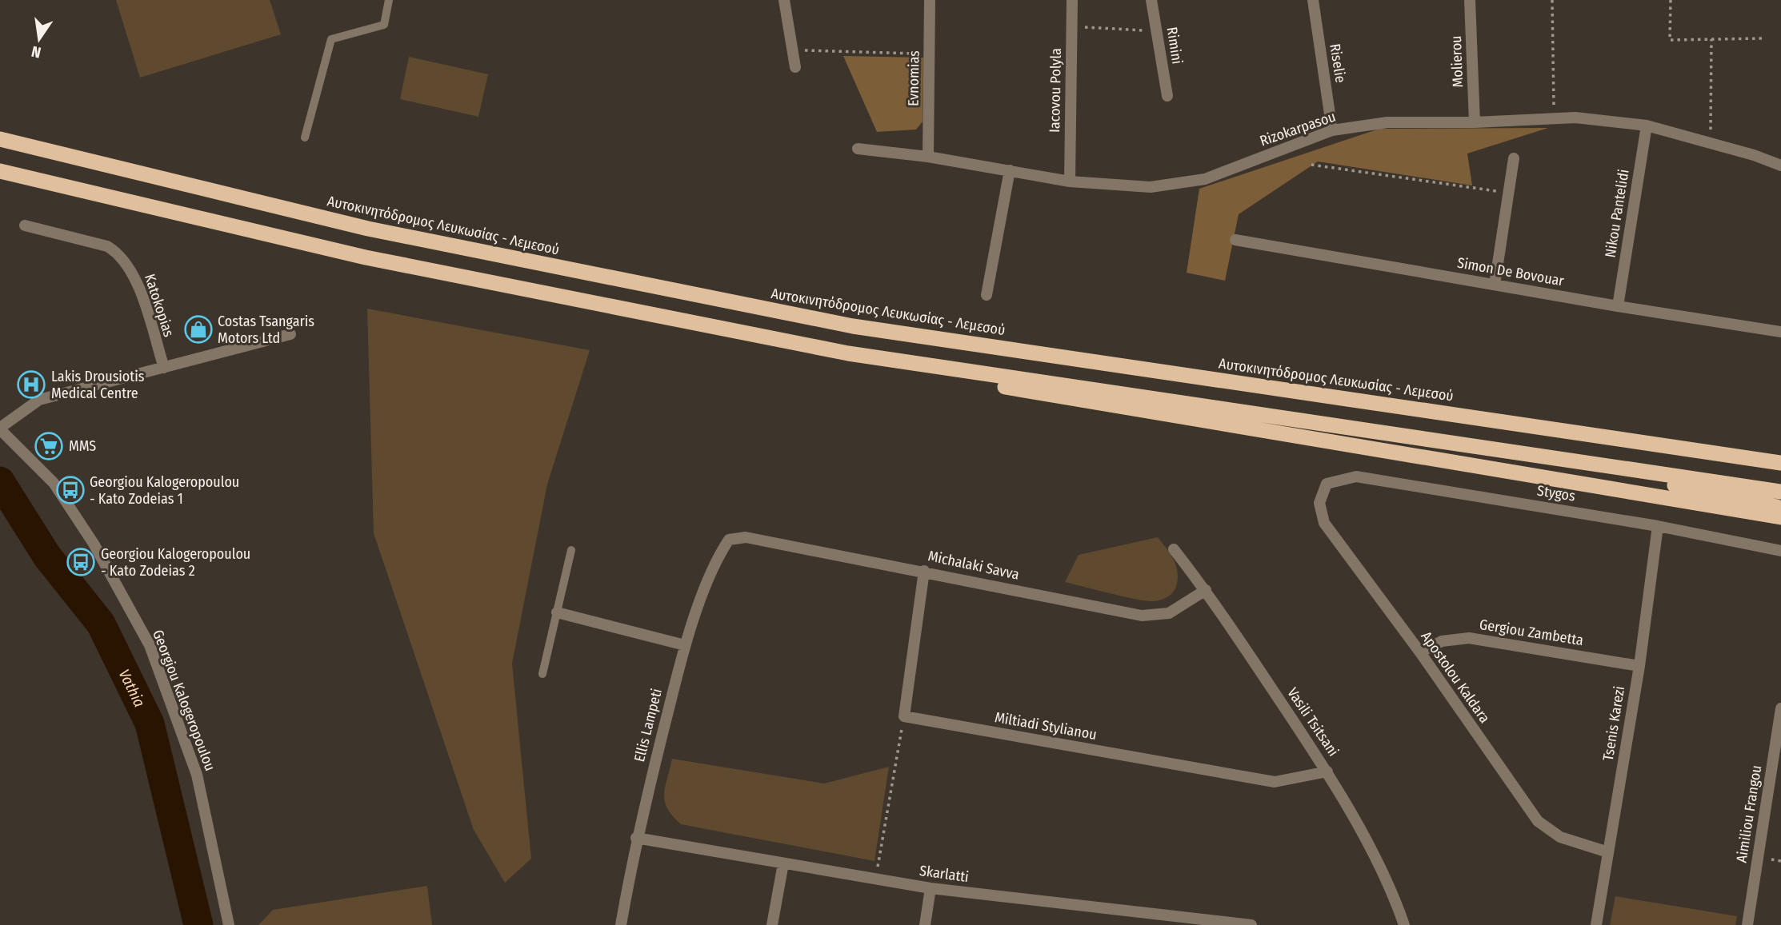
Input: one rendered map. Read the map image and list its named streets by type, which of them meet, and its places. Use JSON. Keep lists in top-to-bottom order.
{
  "streets": {
    "highway": ["Αυτοκινητόδρομος Λευκωσίας - Λεμεσού"],
    "street": [
      "Rimini",
      "Molierou",
      "Riselie",
      "Evnomias",
      "Iacovou Polyla",
      "Rizokarpasou",
      "Nikou Pantelidi",
      "Simon De Bovouar",
      "Katokopias",
      "Stygos",
      "Michalaki Savva",
      "Gergiou Zambetta",
      "Apostolou Kaldara",
      "Georgiou Kalogeropoulou",
      "Vasili Tsitsani",
      "Tsenis Karezi",
      "Ellis Lampeti",
      "Miltiadi Stylianou",
      "Aimiliou Frangou",
      "Skarlatti"
    ]
  },
  "crossings": [
    ["Molierou", "Rizokarpasou"],
    ["Riselie", "Rizokarpasou"],
    ["Evnomias", "Rizokarpasou"],
    ["Iacovou Polyla", "Rizokarpasou"],
    ["Rizokarpasou", "Nikou Pantelidi"],
    ["Nikou Pantelidi", "Simon De Bovouar"],
    ["Stygos", "Apostolou Kaldara"],
    ["Stygos", "Tsenis Karezi"],
    ["Michalaki Savva", "Vasili Tsitsani"],
    ["Michalaki Savva", "Ellis Lampeti"],
    ["Gergiou Zambetta", "Apostolou Kaldara"],
    ["Gergiou Zambetta", "Tsenis Karezi"],
    ["Apostolou Kaldara", "Tsenis Karezi"],
    ["Vasili Tsitsani", "Miltiadi Stylianou"],
    ["Ellis Lampeti", "Skarlatti"]
  ],
  "water": ["Vathia"],
  "places": {
    "shop": ["Costas Tsangaris Motors Ltd"],
    "hospital": ["Lakis Drousiotis Medical Centre"],
    "supermarket": ["MMS"],
    "bus stop": ["Georgiou Kalogeropoulou - Kato Zodeias 1", "Georgiou Kalogeropoulou - Kato Zodeias 2"]
  },
  "north": "bottom"
}
